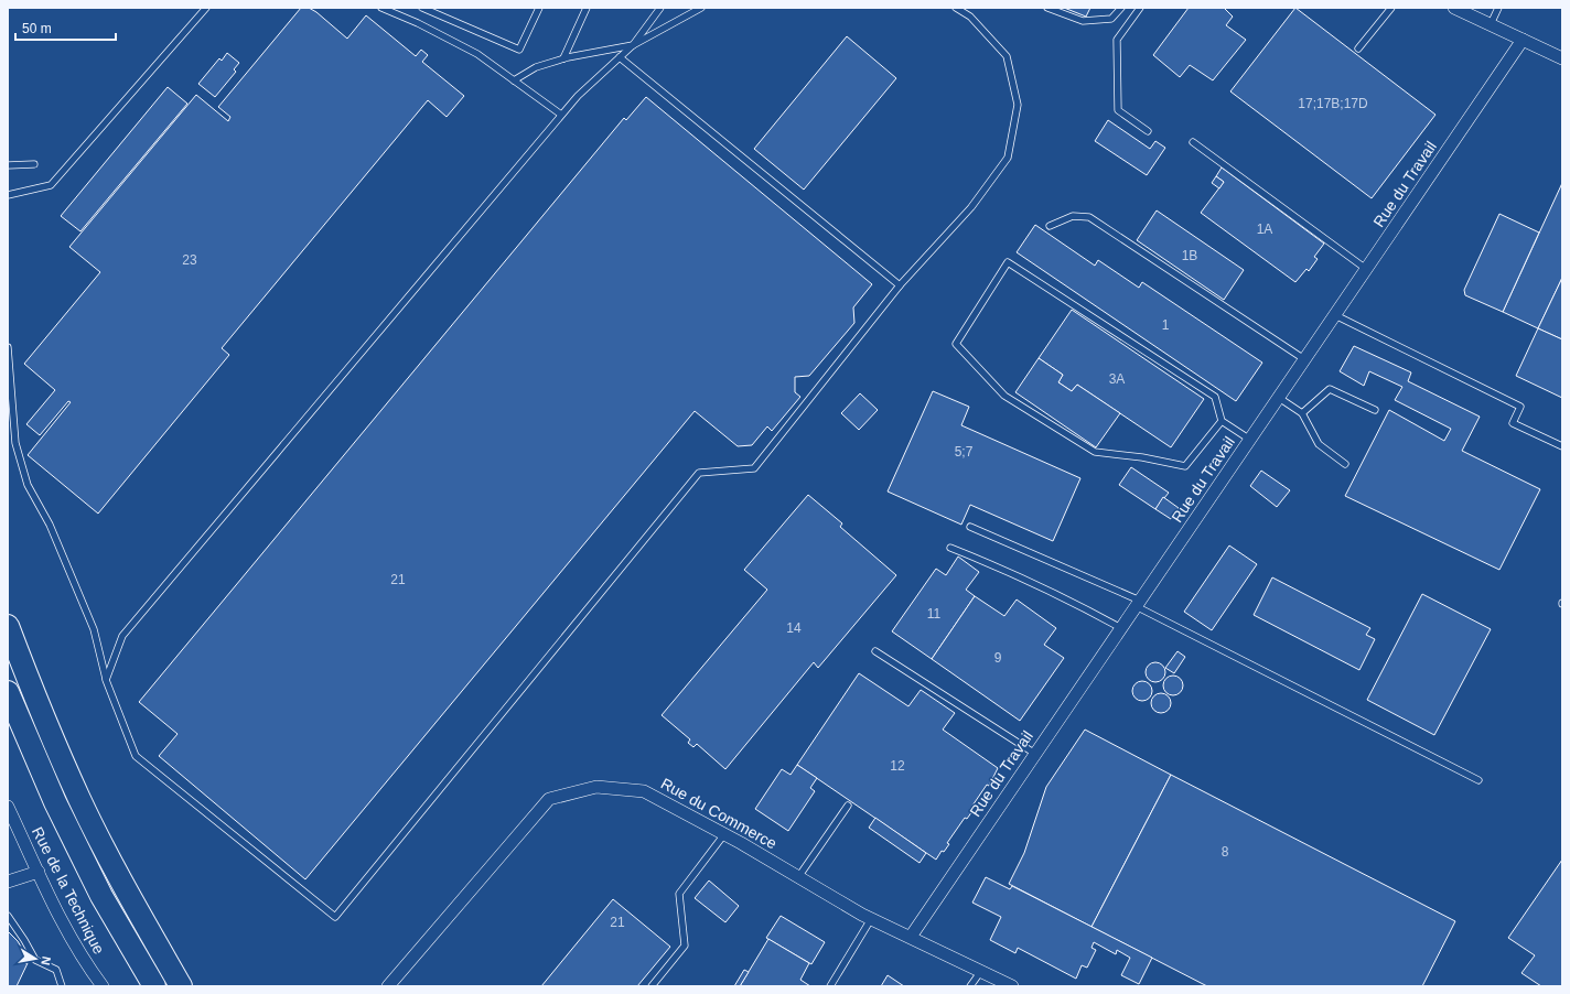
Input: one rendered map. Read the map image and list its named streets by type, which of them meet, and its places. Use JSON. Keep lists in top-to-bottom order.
{
  "streets": {
    "street": ["Rue du Travail", "Rue du Commerce", "Rue de la Technique"]
  },
  "crossings": [
    ["Rue du Travail", "Rue du Commerce"]
  ],
  "house_numbers": [
    "17;17B;17D",
    "1A",
    "1B",
    "23",
    "1",
    "3A",
    "5;7",
    "21",
    "11",
    "14",
    "9",
    "12",
    "8",
    "21"
  ],
  "scale_bar": "50 m",
  "north": "right"
}
